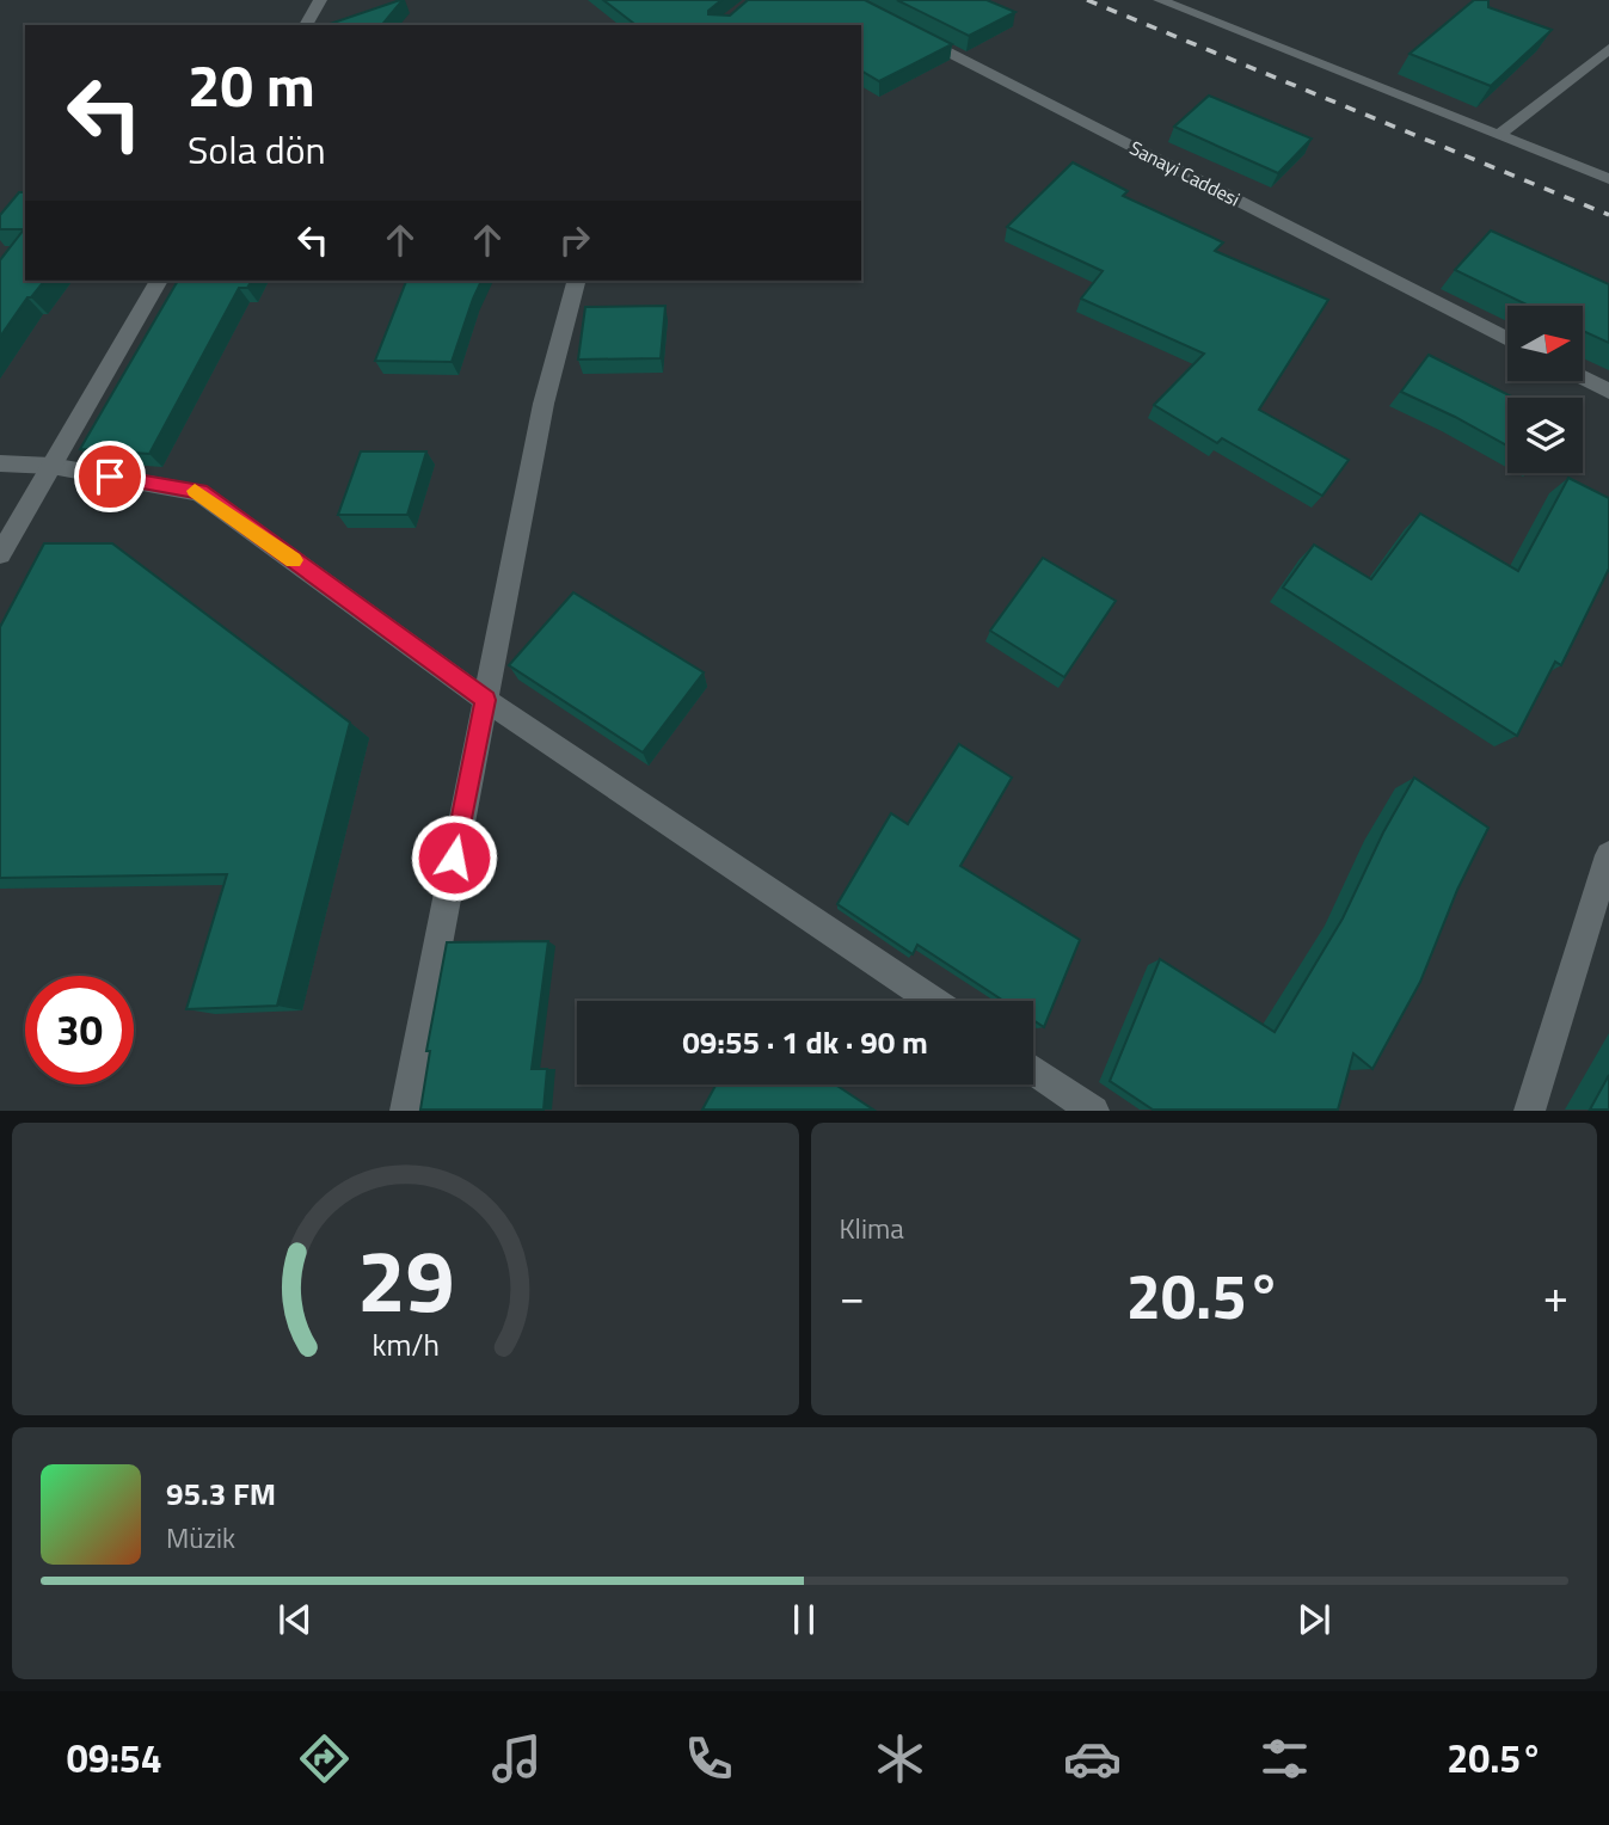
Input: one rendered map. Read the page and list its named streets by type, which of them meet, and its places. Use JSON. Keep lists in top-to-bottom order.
{
  "streets": {
    "street": ["Sanayi Caddesi"]
  },
  "north": "right",
  "page": {
    "turn": ["20 m", "Sola dön"],
    "limit": "30",
    "trip": "09:55 · 1 dk · 90 m",
    "tile": "Klima",
    "heat": ["−", "20.5°", "+"],
    "song": ["95.3 FM", "Müzik"],
    "tabs": ["09:54", "20.5°"],
    "gauge": ["29", "km/h"]
  }
}
